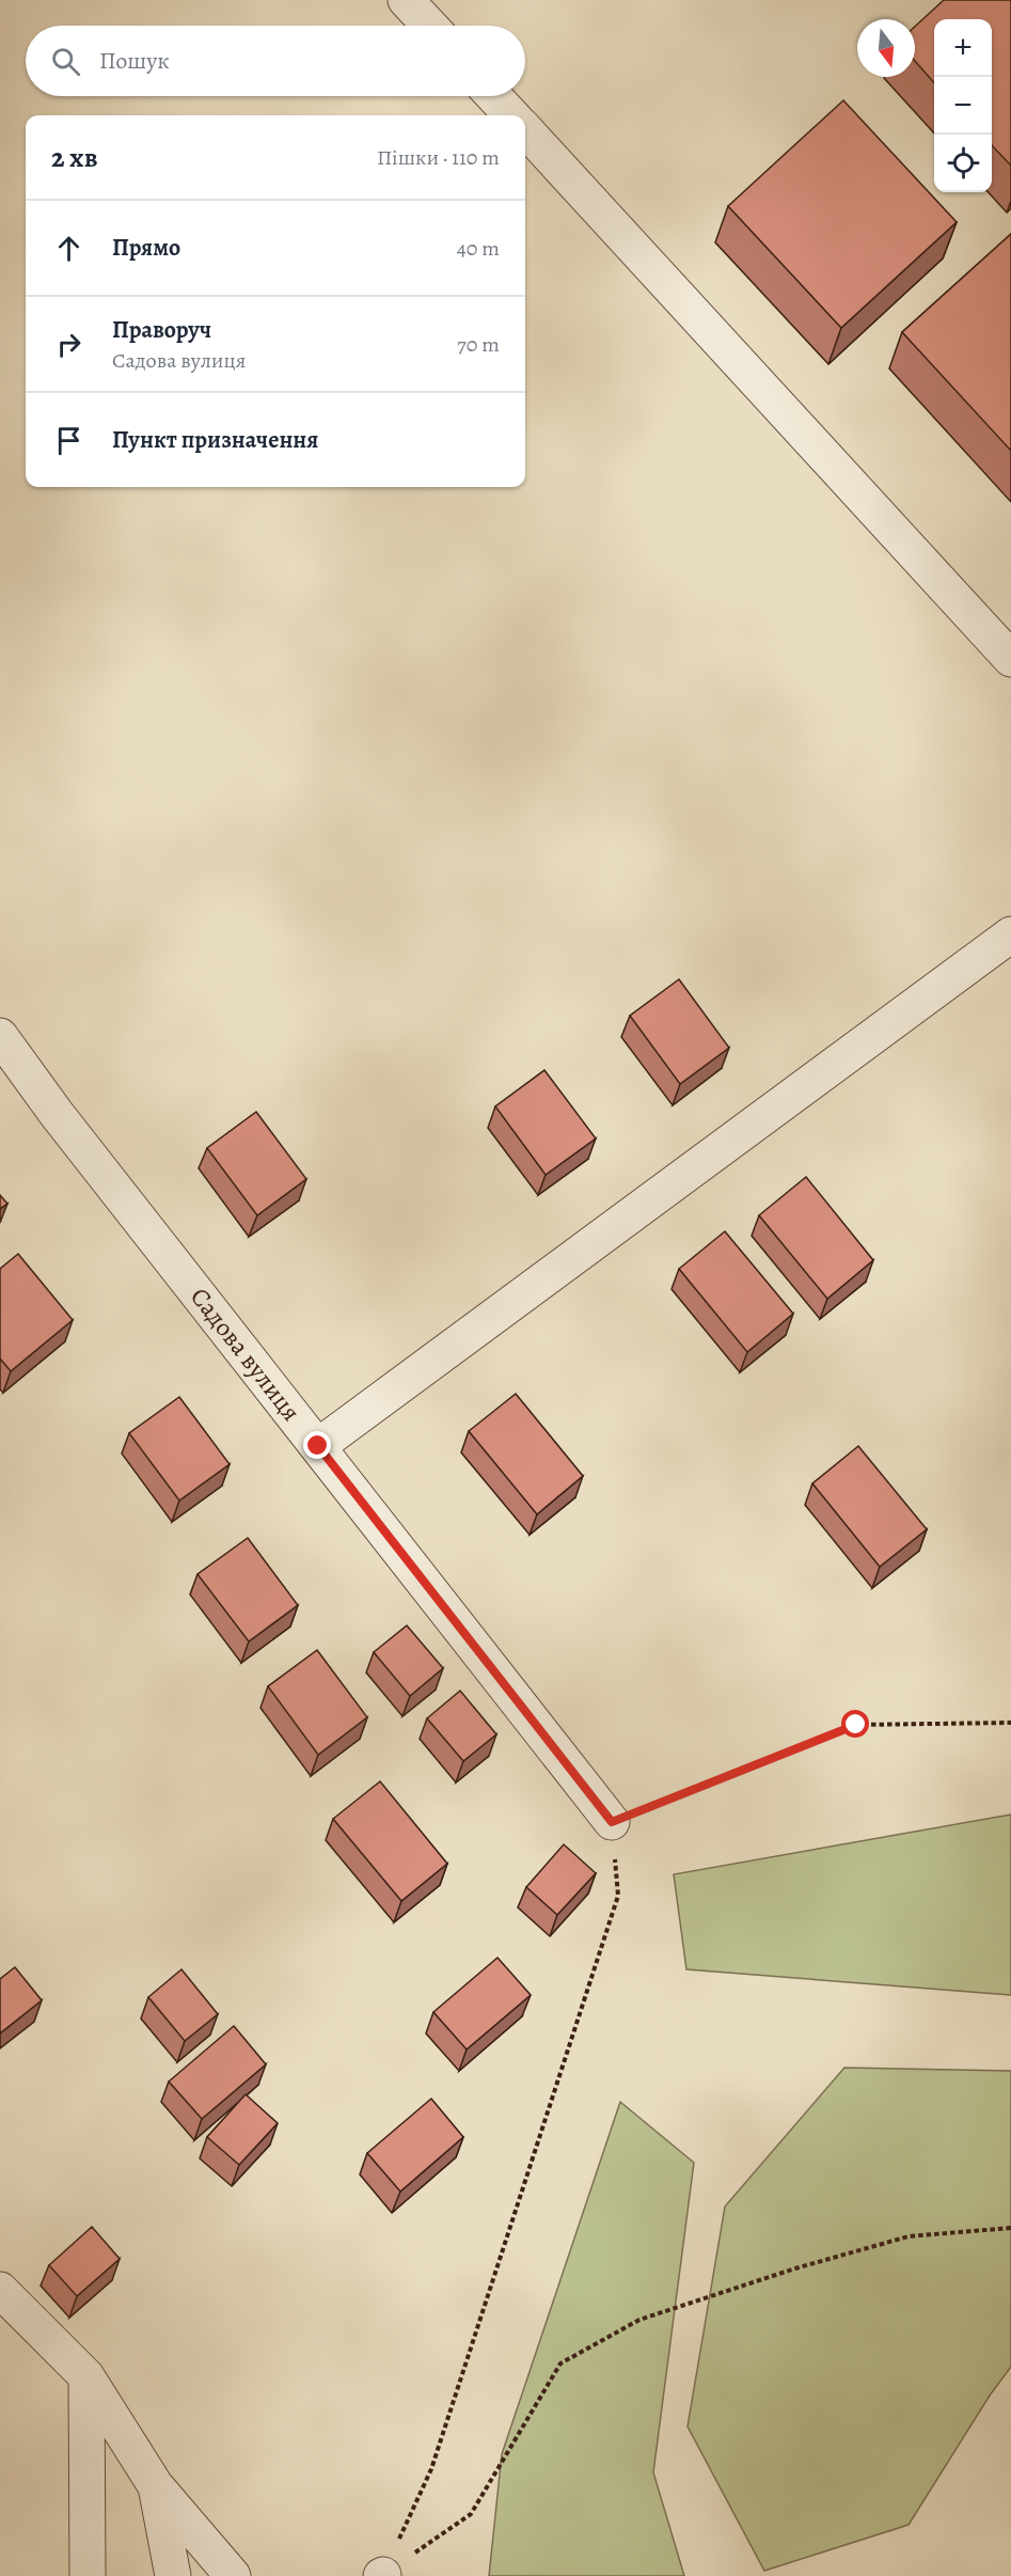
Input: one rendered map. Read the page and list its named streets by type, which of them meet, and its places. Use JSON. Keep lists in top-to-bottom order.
{
  "streets": {
    "street": ["Садова вулиця"]
  },
  "north": "bottom",
  "page": {
    "map_buttons": ["+", "−"],
    "search": "Пошук",
    "heading": ["2 хв", "Пішки · 110 m"],
    "list": [
      ["Прямо", "40 m"],
      ["Праворуч", "Садова вулиця", "70 m"],
      "Пункт призначення"
    ]
  }
}
